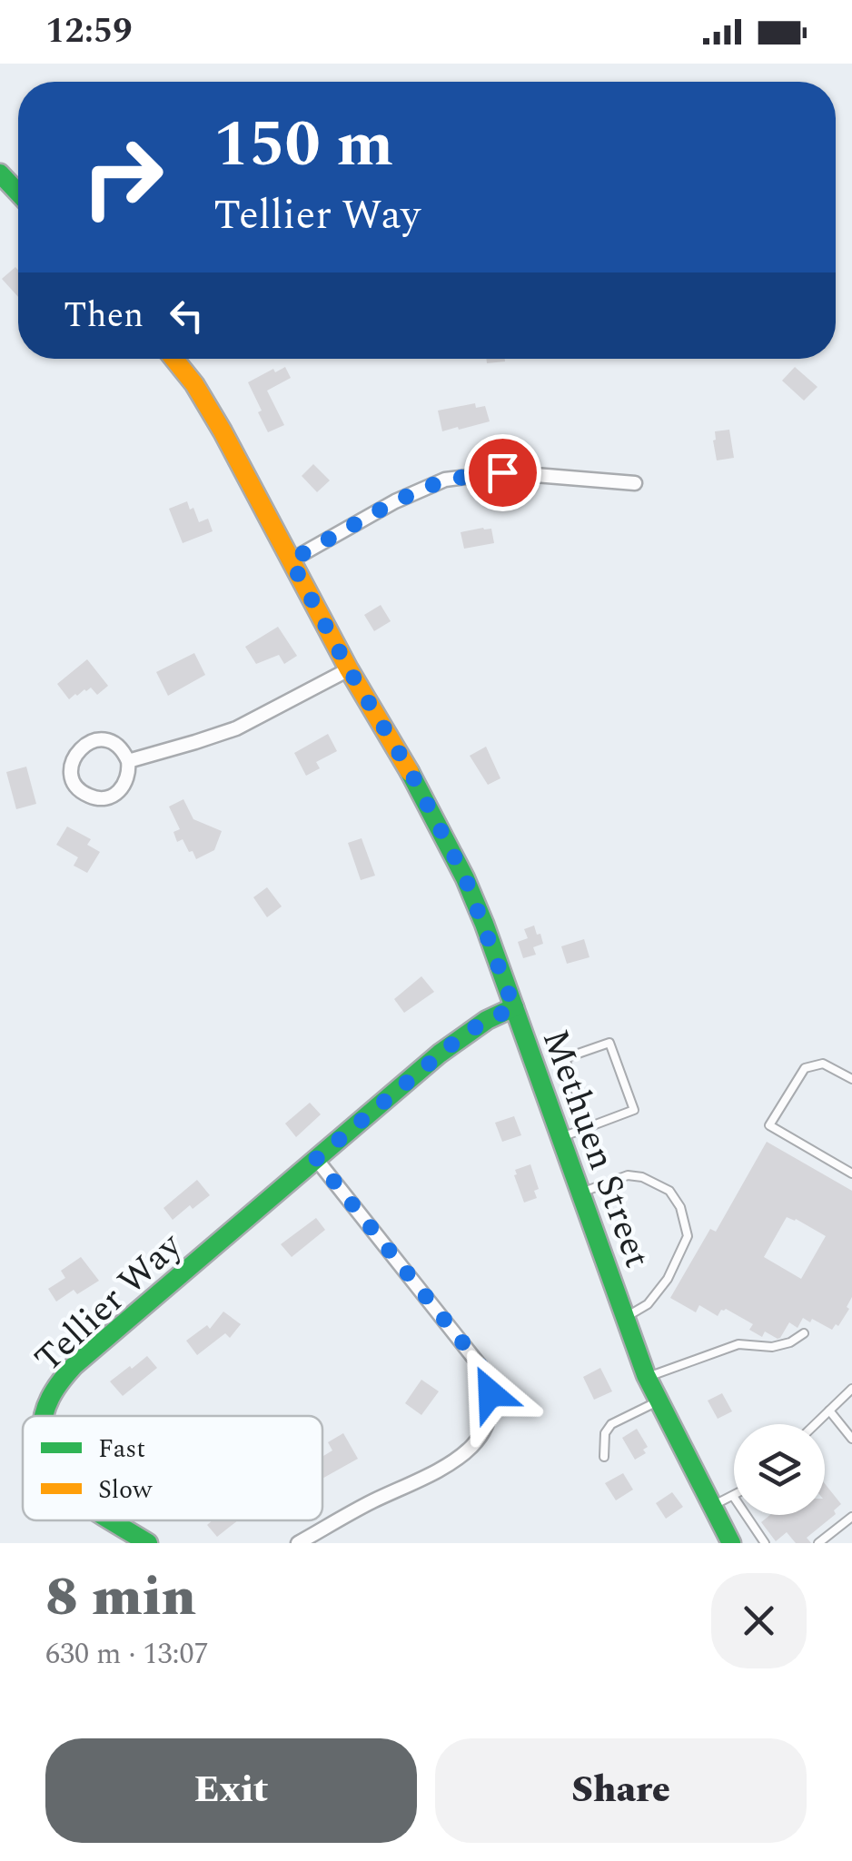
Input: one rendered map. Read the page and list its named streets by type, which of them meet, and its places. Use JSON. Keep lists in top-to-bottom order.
{
  "streets": {
    "street": ["Methuen Street", "Tellier Way"]
  },
  "crossings": [
    ["Methuen Street", "Tellier Way"]
  ],
  "legend": ["Fast", "Slow"],
  "page": {
    "status": "12:59",
    "turn": ["150 m", "Tellier Way"],
    "then": "Then",
    "heading": ["8 min", "630 m · 13:07"],
    "buttons": ["Exit", "Share"]
  }
}
